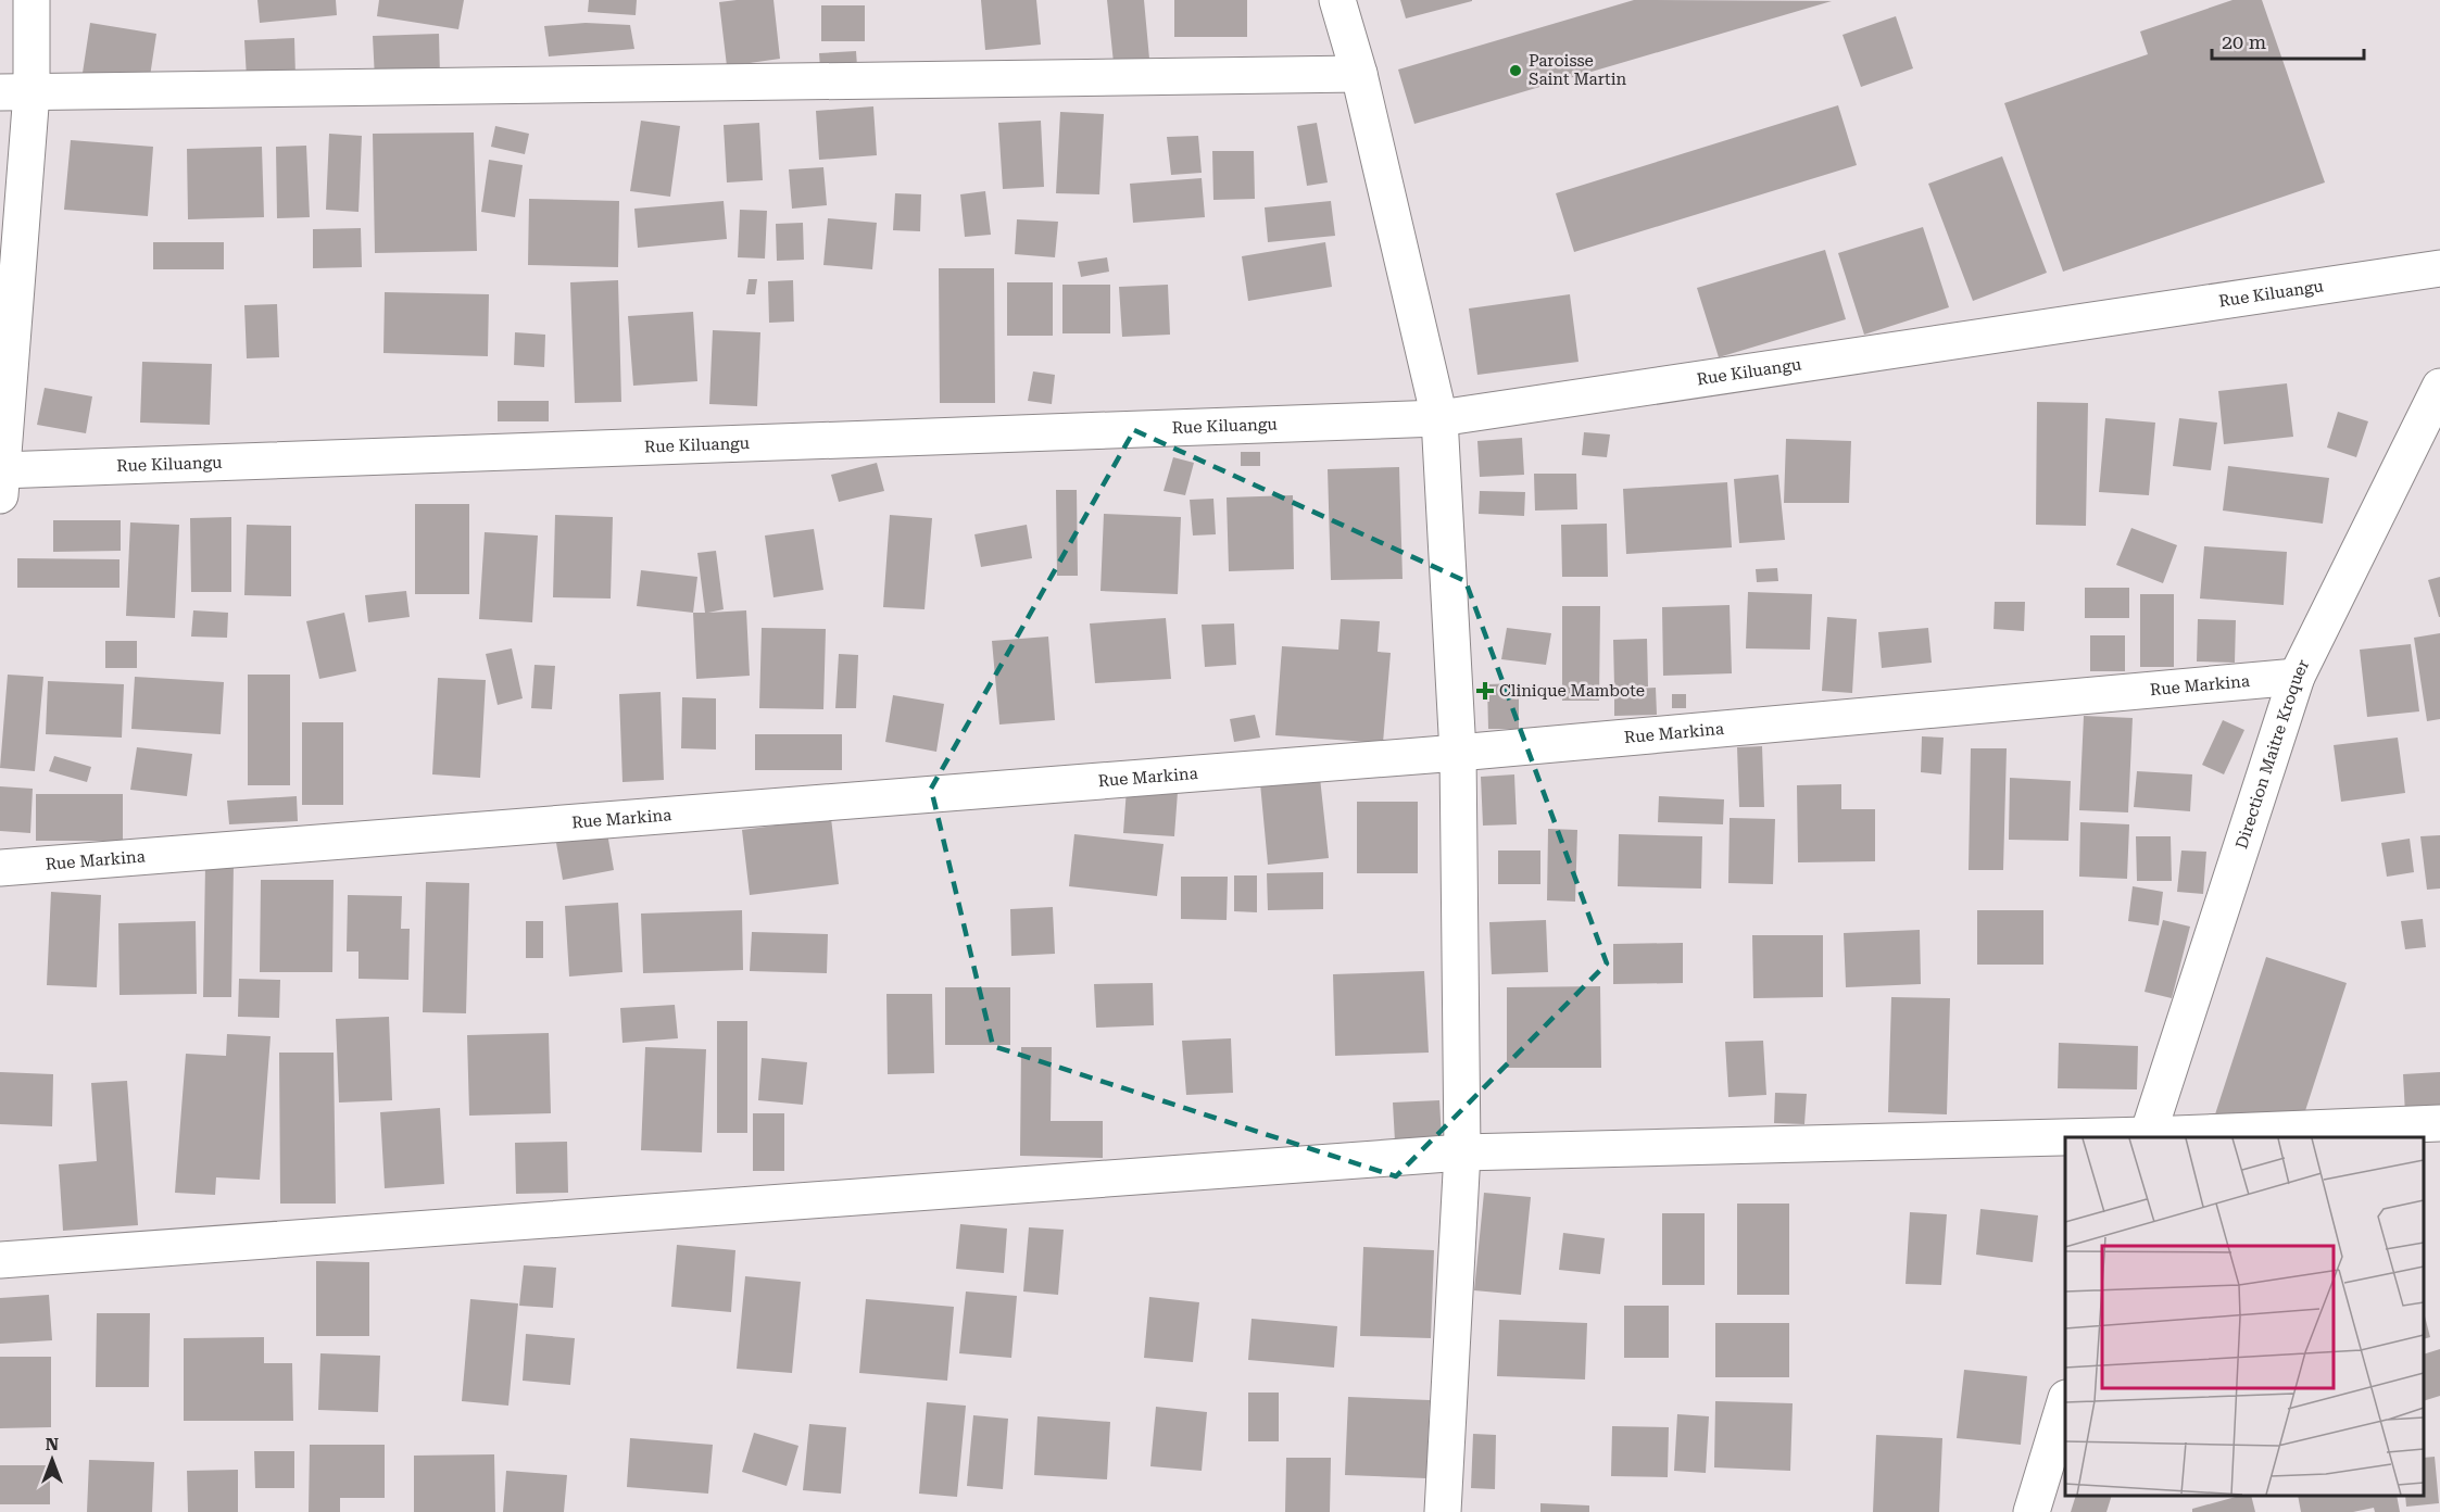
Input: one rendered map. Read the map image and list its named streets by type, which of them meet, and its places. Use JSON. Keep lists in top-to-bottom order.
{
  "streets": {
    "street": ["Rue Kiluangu", "Rue Markina", "Direction Maitre Kroquer"]
  },
  "crossings": [
    ["Rue Markina", "Direction Maitre Kroquer"]
  ],
  "places": {
    "other": ["Paroisse Saint Martin"],
    "health": ["Clinique Mambote"]
  },
  "scale_bar": "20 m",
  "north": "top"
}
